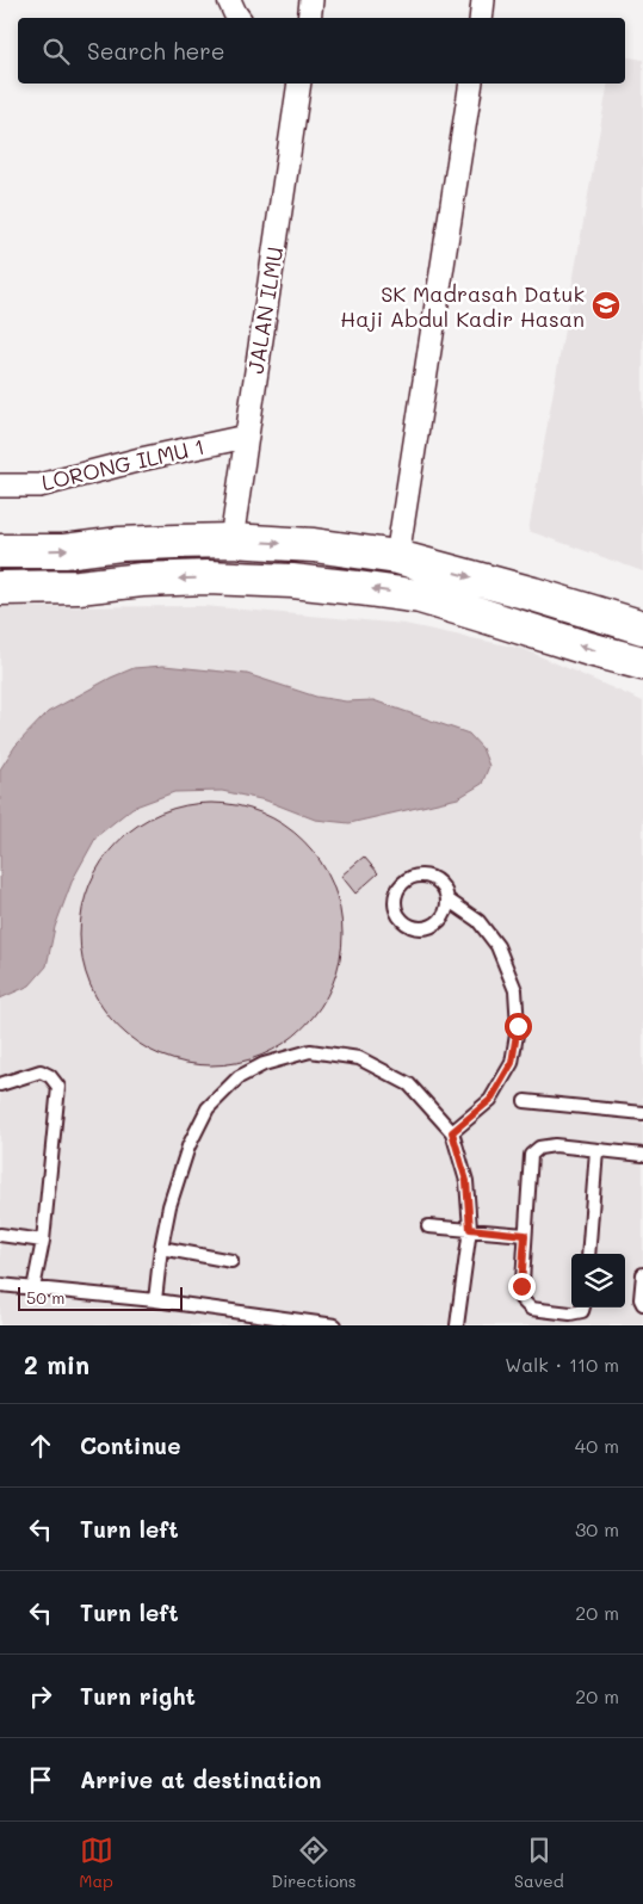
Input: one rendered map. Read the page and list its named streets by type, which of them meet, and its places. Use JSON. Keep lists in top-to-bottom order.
{
  "streets": {
    "street": ["JALAN ILMU", "LORONG ILMU 1"]
  },
  "crossings": [
    ["JALAN ILMU", "LORONG ILMU 1"]
  ],
  "places": {
    "school or university": ["SK Madrasah Datuk Haji Abdul Kadir Hasan"]
  },
  "scale_bar": "50 m",
  "page": {
    "search": "Search here",
    "scale": "50 m",
    "heading": ["2 min", "Walk · 110 m"],
    "list": [
      ["Continue", "40 m"],
      ["Turn left", "30 m"],
      ["Turn left", "20 m"],
      ["Turn right", "20 m"],
      "Arrive at destination"
    ],
    "nav": ["Map", "Directions", "Saved"]
  }
}
